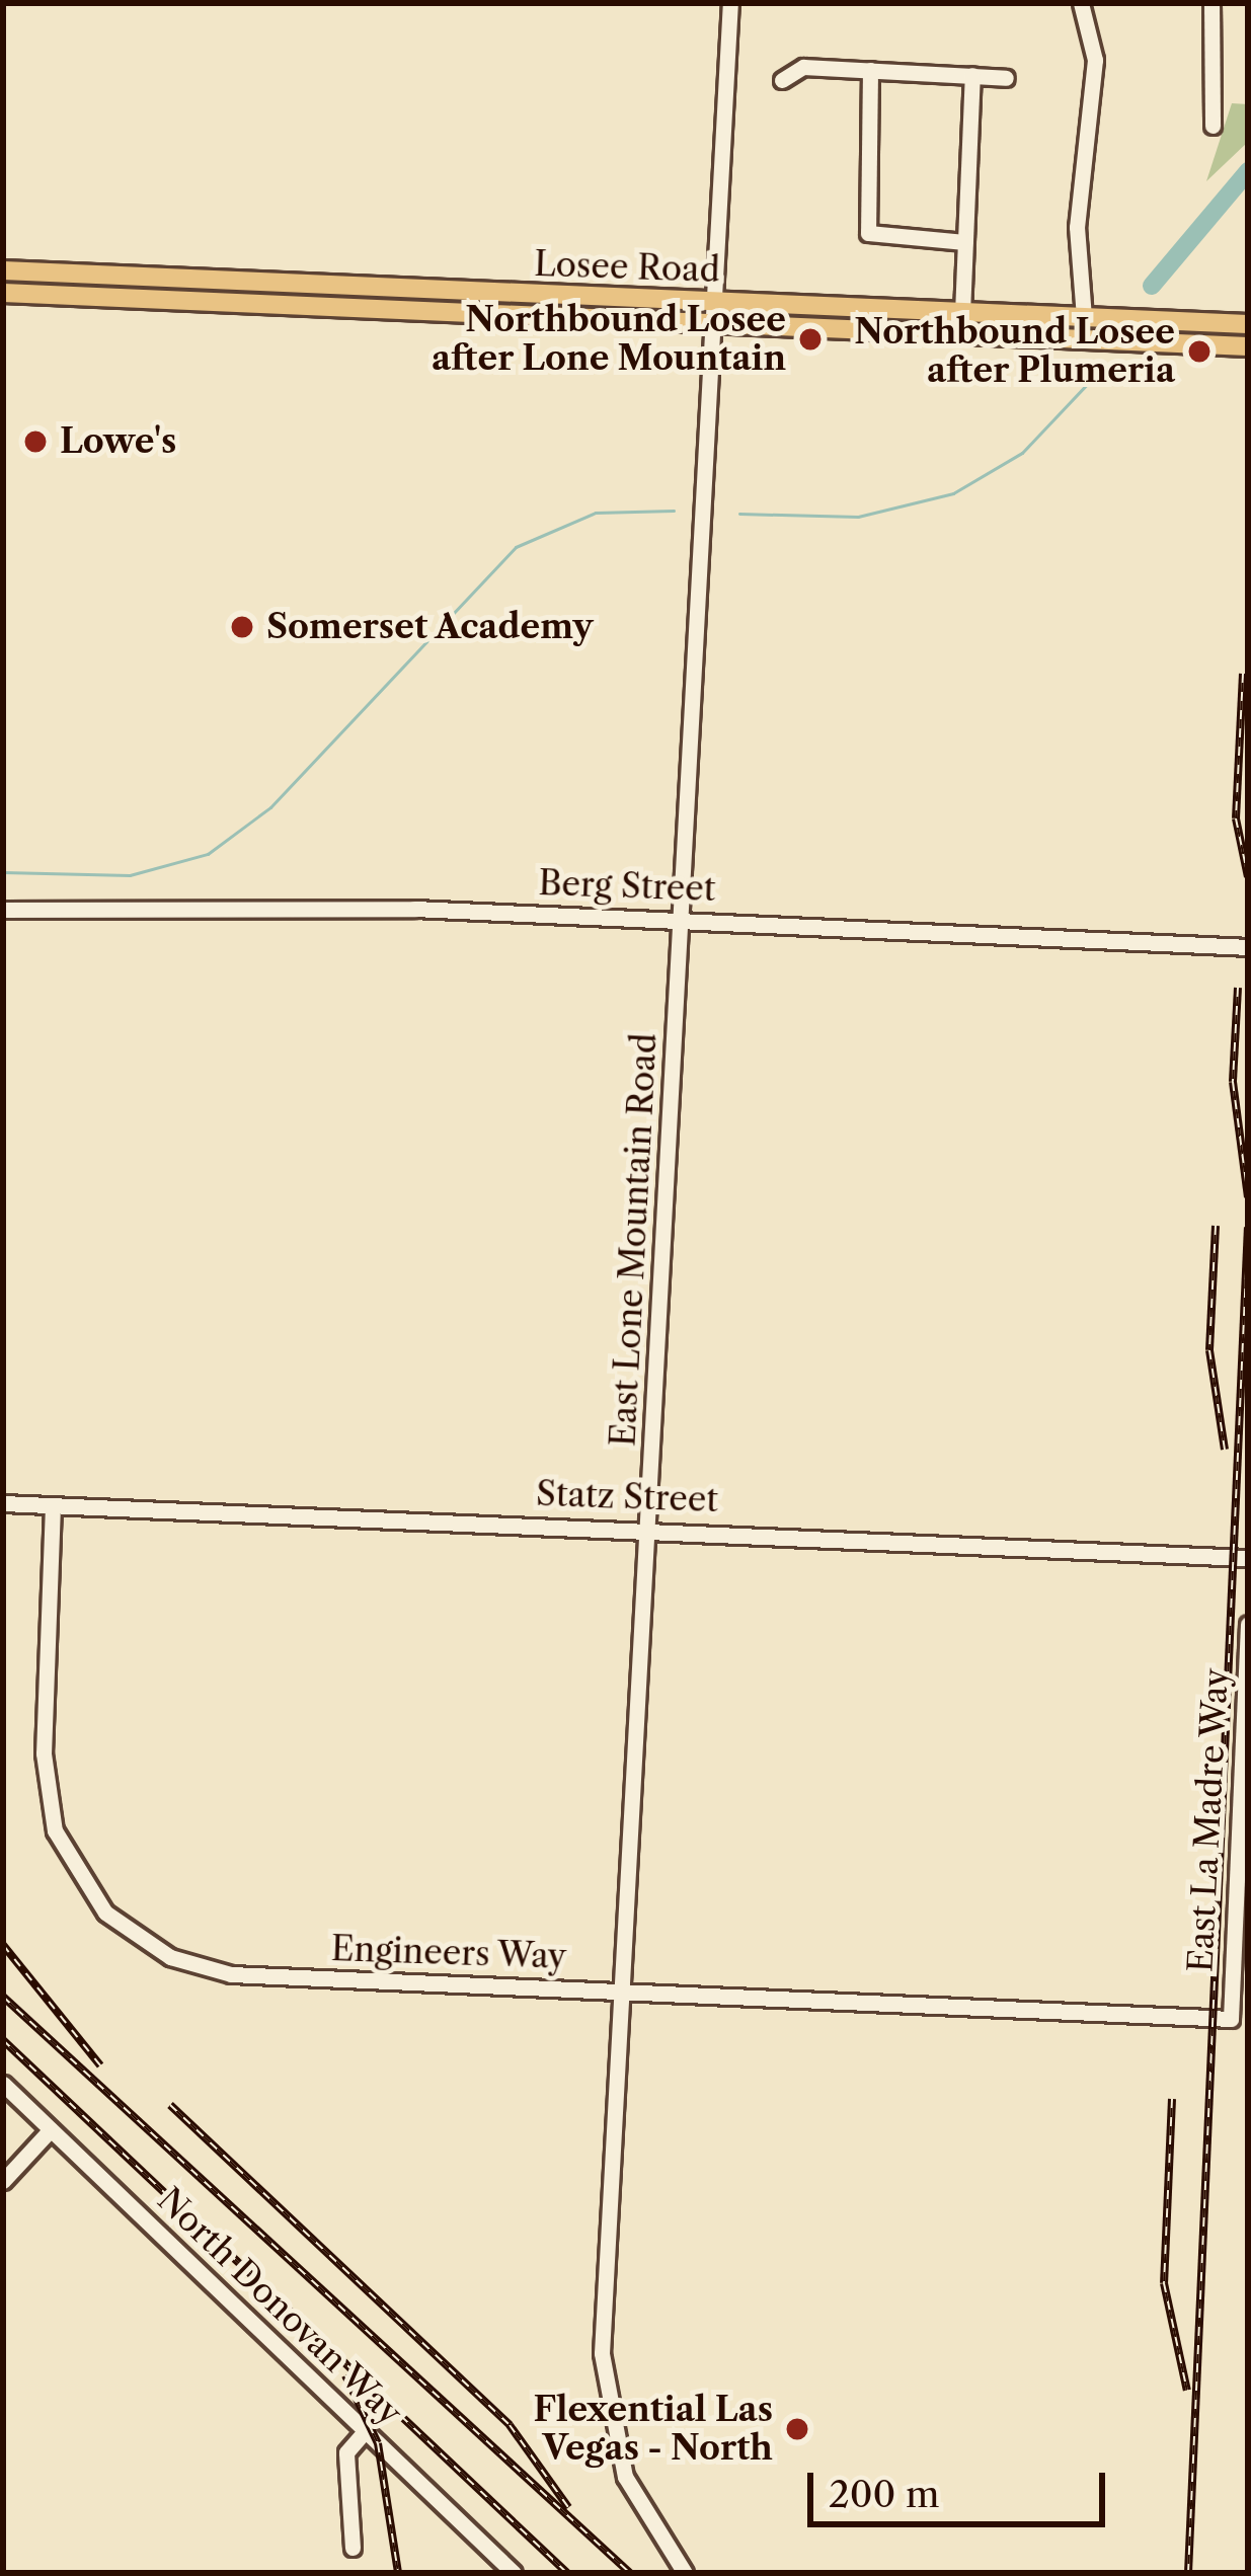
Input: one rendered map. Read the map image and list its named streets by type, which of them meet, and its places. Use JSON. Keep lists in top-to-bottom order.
{
  "streets": {
    "main road": ["Losee Road"],
    "street": [
      "Berg Street",
      "East Lone Mountain Road",
      "Statz Street",
      "East La Madre Way",
      "Engineers Way",
      "North Donovan Way"
    ]
  },
  "crossings": [
    ["Losee Road", "East Lone Mountain Road"],
    ["Berg Street", "East Lone Mountain Road"],
    ["East Lone Mountain Road", "Statz Street"],
    ["East Lone Mountain Road", "Engineers Way"],
    ["Statz Street", "Engineers Way"],
    ["East La Madre Way", "Engineers Way"]
  ],
  "places": [
    "Northbound Losee after Lone Mountain",
    "Northbound Losee after Plumeria",
    "Lowe's",
    "Somerset Academy",
    "Flexential Las Vegas - North"
  ],
  "scale_bar": "200 m"
}
